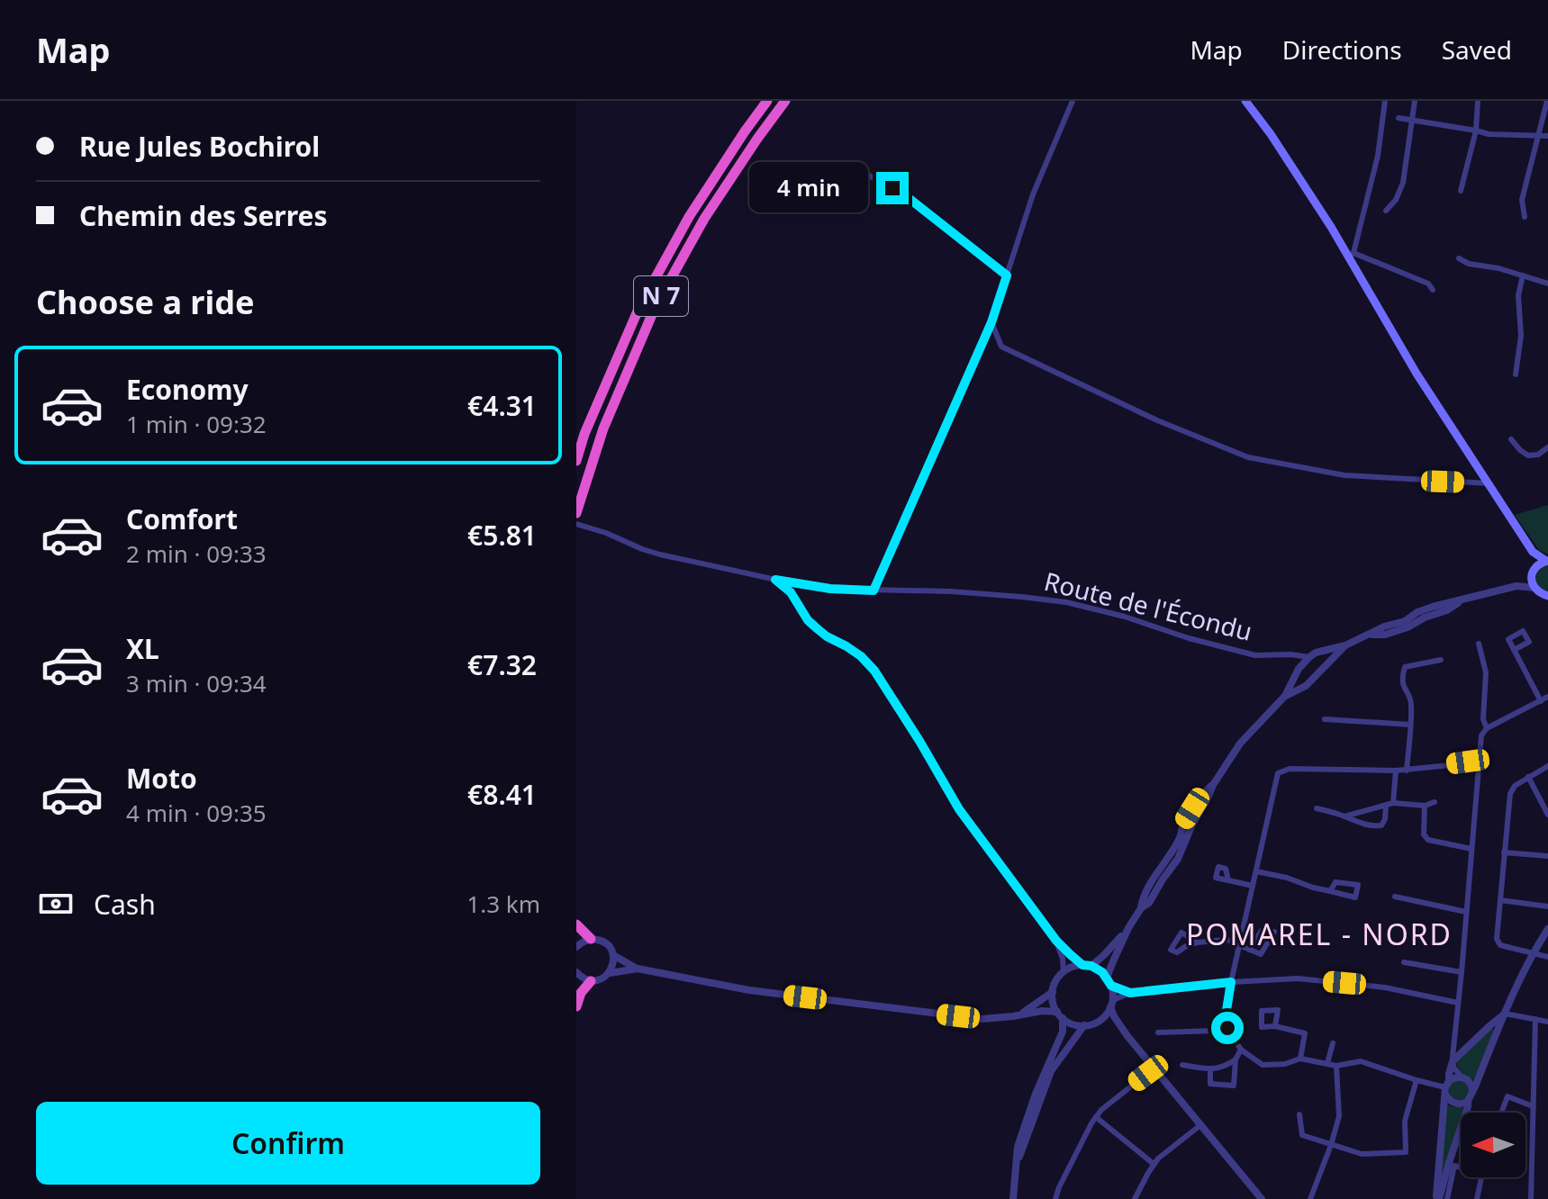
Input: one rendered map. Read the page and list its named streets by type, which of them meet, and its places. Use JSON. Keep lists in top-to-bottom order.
{
  "streets": {
    "highway": ["N 7"],
    "street": ["Route de l'Écondu"]
  },
  "districts": ["POMAREL - NORD"],
  "north": "left",
  "page": {
    "header": "Map",
    "nav": ["Map", "Directions", "Saved"],
    "banner": ["Rue Jules Bochirol", "Chemin des Serres"],
    "bubble": "4 min",
    "heading": "Choose a ride",
    "list": [
      {
        "name": "Economy",
        "note": "1 min · 09:32",
        "value": "€4.31"
      },
      {
        "name": "Comfort",
        "note": "2 min · 09:33",
        "value": "€5.81"
      },
      {
        "name": "XL",
        "note": "3 min · 09:34",
        "value": "€7.32"
      },
      {
        "name": "Moto",
        "note": "4 min · 09:35",
        "value": "€8.41"
      }
    ],
    "pay": ["Cash", "1.3 km"],
    "buttons": "Confirm"
  }
}
